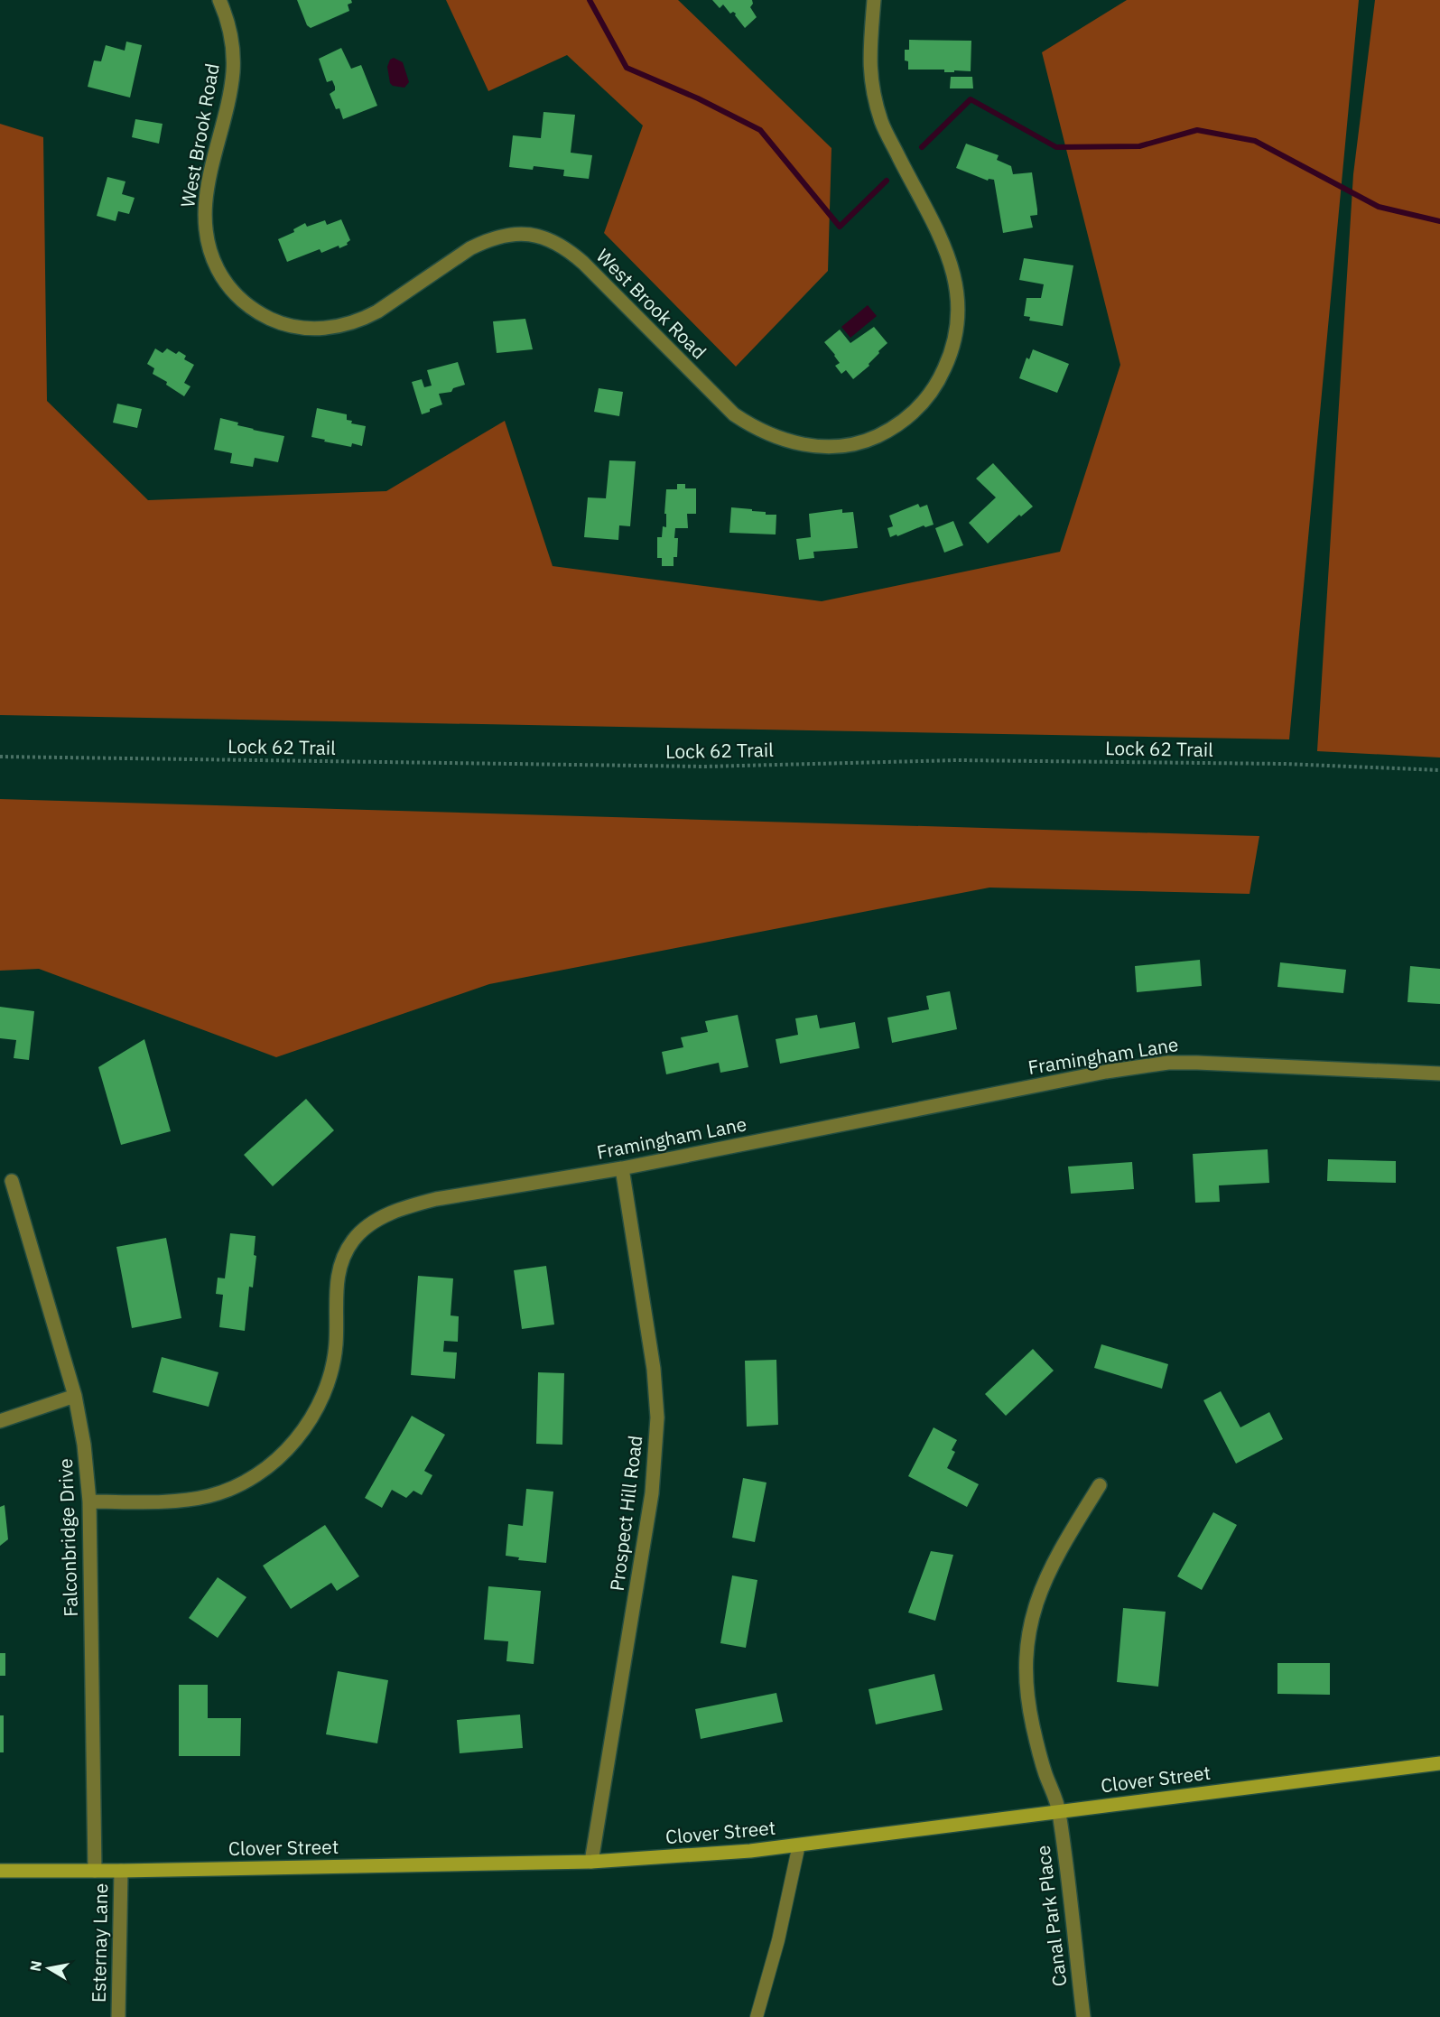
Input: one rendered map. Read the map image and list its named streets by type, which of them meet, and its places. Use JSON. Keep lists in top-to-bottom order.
{
  "streets": {
    "main road": ["Clover Street"],
    "street": [
      "West Brook Road",
      "Framingham Lane",
      "Prospect Hill Road",
      "Falconbridge Drive",
      "Canal Park Place",
      "Esternay Lane"
    ],
    "path": ["Lock 62 Trail"]
  },
  "crossings": [
    ["Framingham Lane", "Prospect Hill Road"],
    ["Framingham Lane", "Falconbridge Drive"],
    ["Prospect Hill Road", "Clover Street"],
    ["Falconbridge Drive", "Clover Street"],
    ["Clover Street", "Canal Park Place"],
    ["Clover Street", "Esternay Lane"]
  ],
  "north": "left"
}
